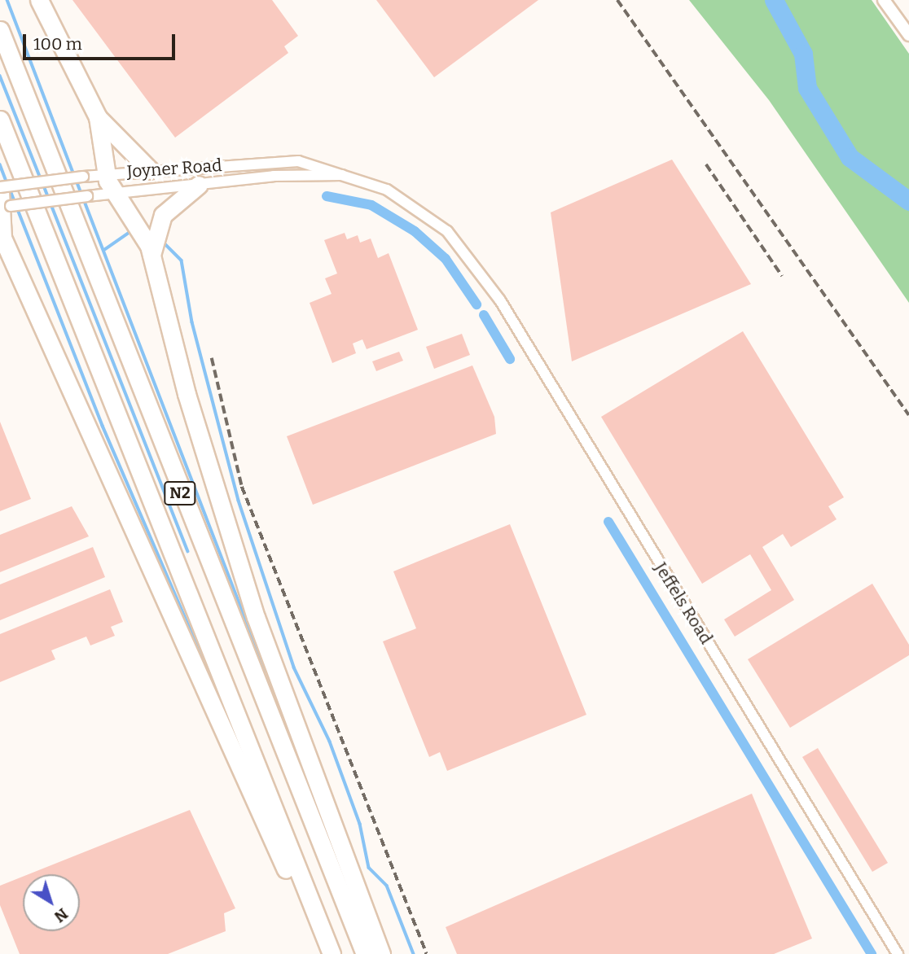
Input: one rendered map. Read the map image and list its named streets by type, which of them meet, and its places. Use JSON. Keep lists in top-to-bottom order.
{
  "streets": {
    "highway": ["N2"],
    "street": ["Joyner Road", "Jeffels Road"]
  },
  "crossings": [
    ["Joyner Road", "Jeffels Road"]
  ],
  "scale_bar": "100 m",
  "north": "bottom right"
}
